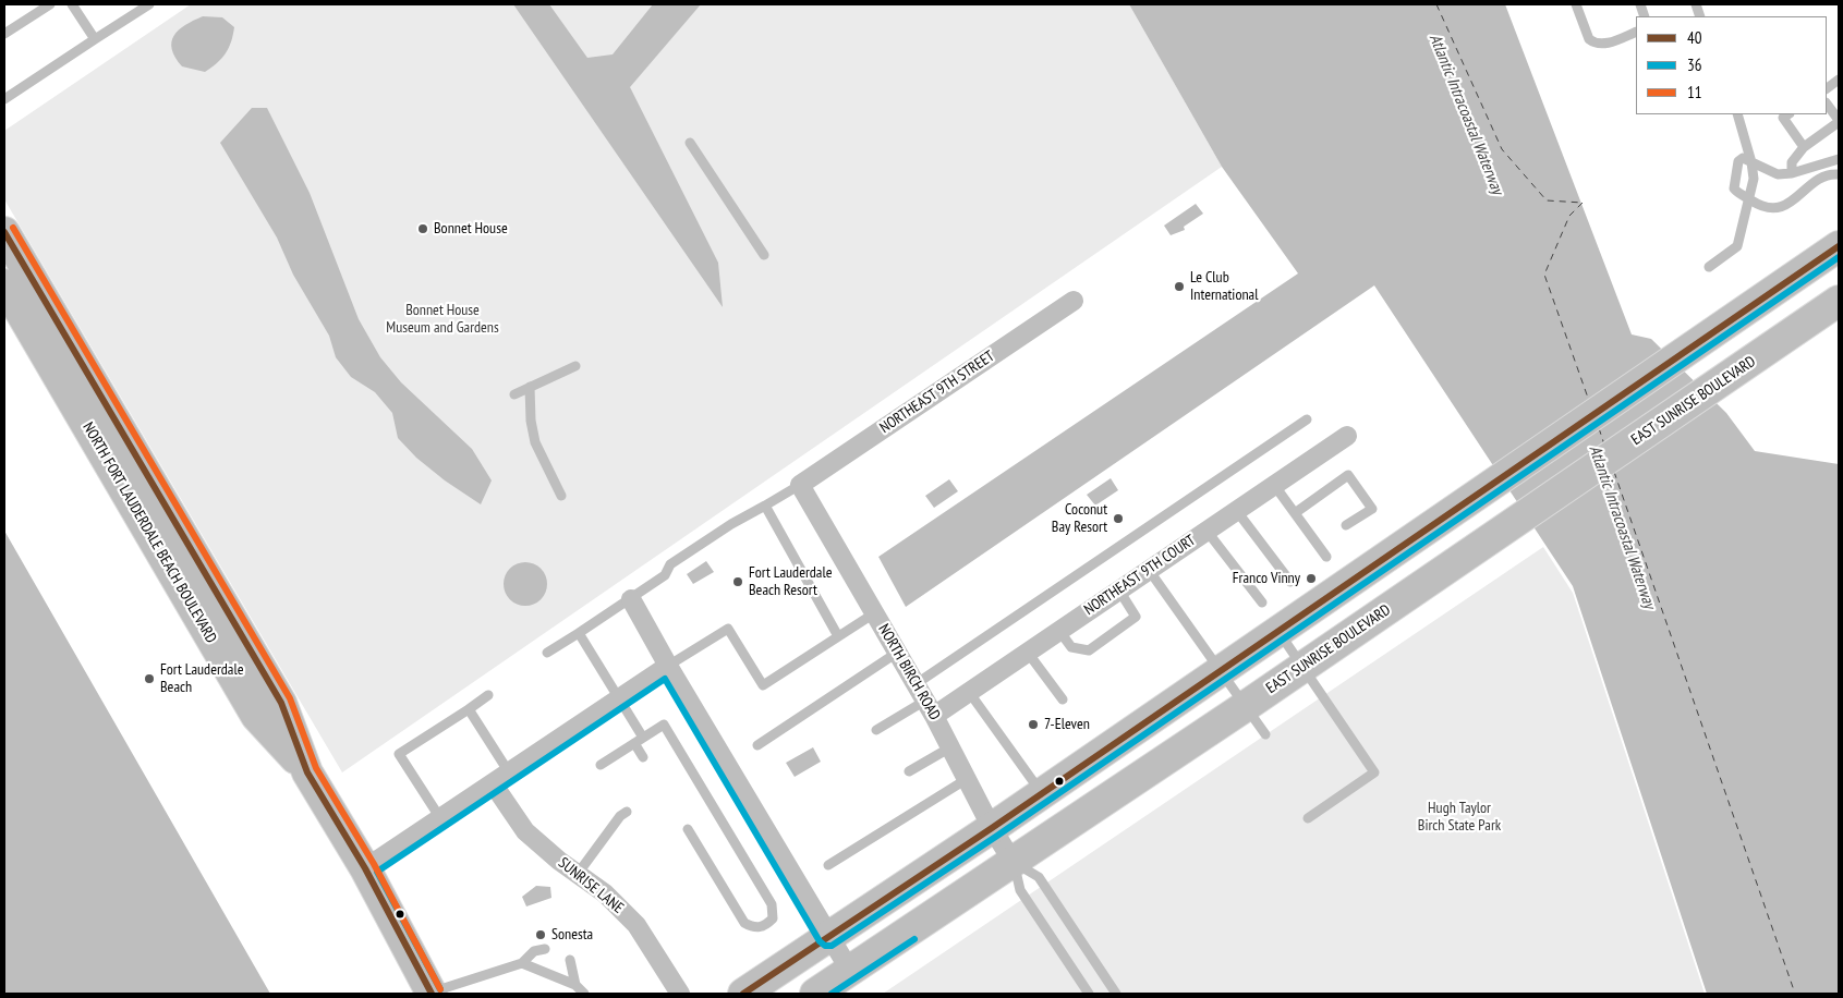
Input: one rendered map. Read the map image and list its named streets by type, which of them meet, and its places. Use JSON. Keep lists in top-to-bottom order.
{
  "streets": {
    "main road": ["EAST SUNRISE BOULEVARD", "NORTH FORT LAUDERDALE BEACH BOULEVARD"],
    "street": [
      "NORTHEAST 9TH STREET",
      "NORTHEAST 9TH COURT",
      "NORTH BIRCH ROAD",
      "SUNRISE LANE"
    ]
  },
  "crossings": [
    ["NORTHEAST 9TH STREET", "NORTH BIRCH ROAD"],
    ["EAST SUNRISE BOULEVARD", "NORTH BIRCH ROAD"],
    ["NORTHEAST 9TH COURT", "NORTH BIRCH ROAD"]
  ],
  "water": ["Atlantic Intracoastal Waterway"],
  "parks": ["Bonnet House Museum and Gardens", "Hugh Taylor Birch State Park"],
  "places": [
    "Bonnet House",
    "Le Club International",
    "Coconut Bay Resort",
    "Franco Vinny",
    "Fort Lauderdale Beach Resort",
    "Fort Lauderdale Beach",
    "7-Eleven",
    "Sonesta"
  ],
  "lines": ["transit line 11", "transit line 40", "transit line 36"],
  "legend": ["40", "36", "11"]
}
